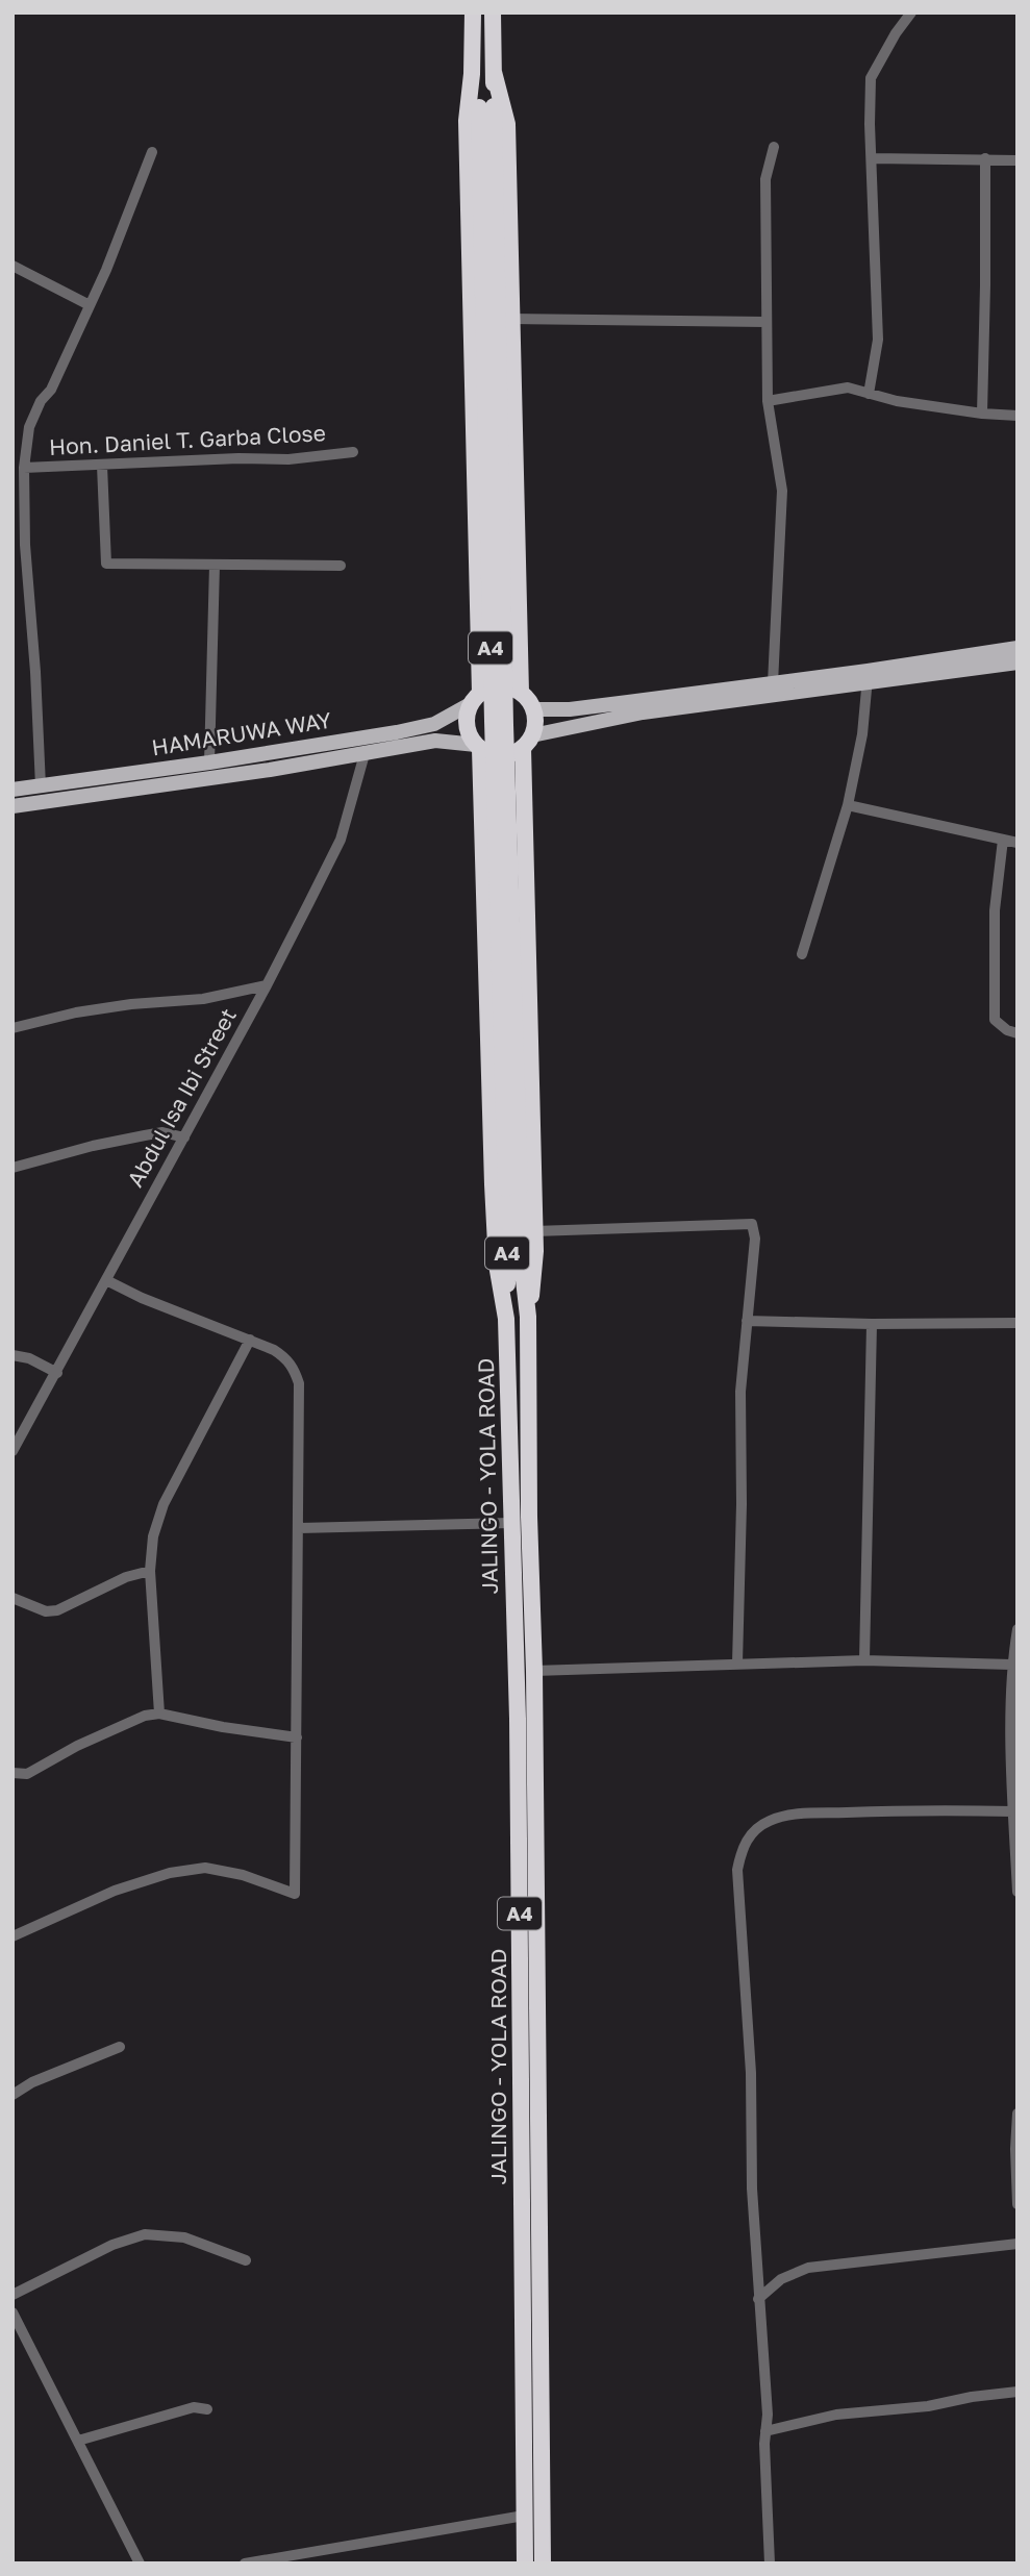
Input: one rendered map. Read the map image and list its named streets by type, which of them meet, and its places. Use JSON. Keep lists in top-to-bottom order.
{
  "streets": {
    "highway": ["A4", "JALINGO - YOLA ROAD"],
    "main road": ["HAMARUWA WAY"],
    "street": ["Hon. Daniel T. Garba Close", "Abdul Isa Ibi Street"]
  },
  "crossings": [
    ["A4", "HAMARUWA WAY"],
    ["A4", "JALINGO - YOLA ROAD"],
    ["HAMARUWA WAY", "JALINGO - YOLA ROAD"]
  ]
}
